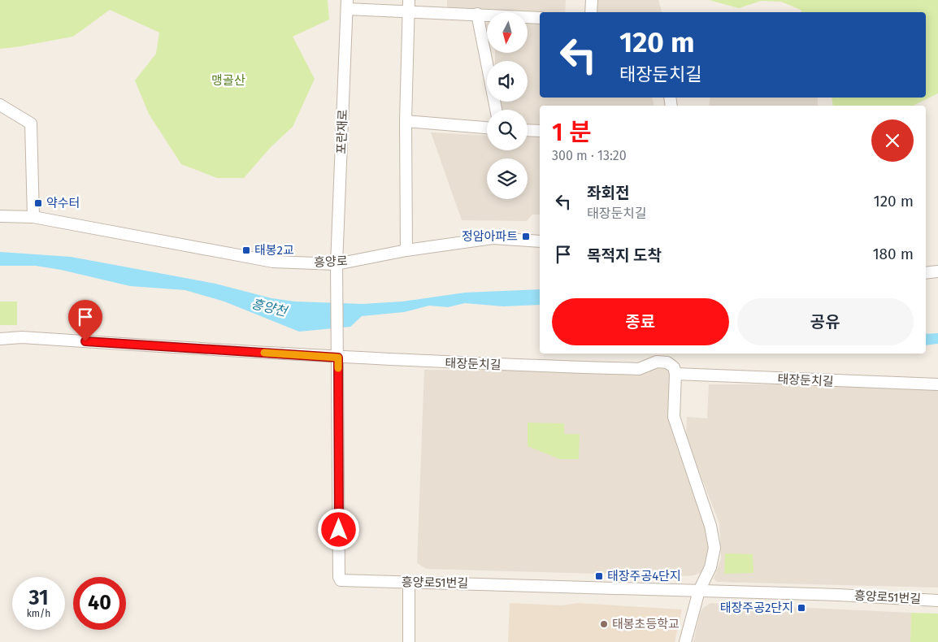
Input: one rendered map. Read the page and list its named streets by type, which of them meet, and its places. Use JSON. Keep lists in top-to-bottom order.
{
  "streets": {
    "street": [
      "포란재로",
      "흥양로",
      "태장둔치길",
      "흥양로51번길"
    ]
  },
  "crossings": [
    ["포란재로", "흥양로"],
    ["태장둔치길", "흥양로51번길"]
  ],
  "water": ["흥양천"],
  "parks": ["맹골산"],
  "places": {
    "transit": [
      "약수터",
      "정암아파트",
      "태봉2교",
      "태장주공4단지",
      "태장주공2단지"
    ],
    "other": ["태봉초등학교"]
  },
  "north": "bottom",
  "page": {
    "turn": ["120 m", "태장둔치길"],
    "heading": ["1 분", "300 m · 13:20"],
    "list": [
      {
        "name": "좌회전",
        "note": "태장둔치길",
        "value": "120 m"
      },
      {
        "name": "목적지 도착",
        "value": "180 m"
      }
    ],
    "buttons": ["종료", "공유"],
    "speed": "31 km/h",
    "limit": "40"
  }
}
